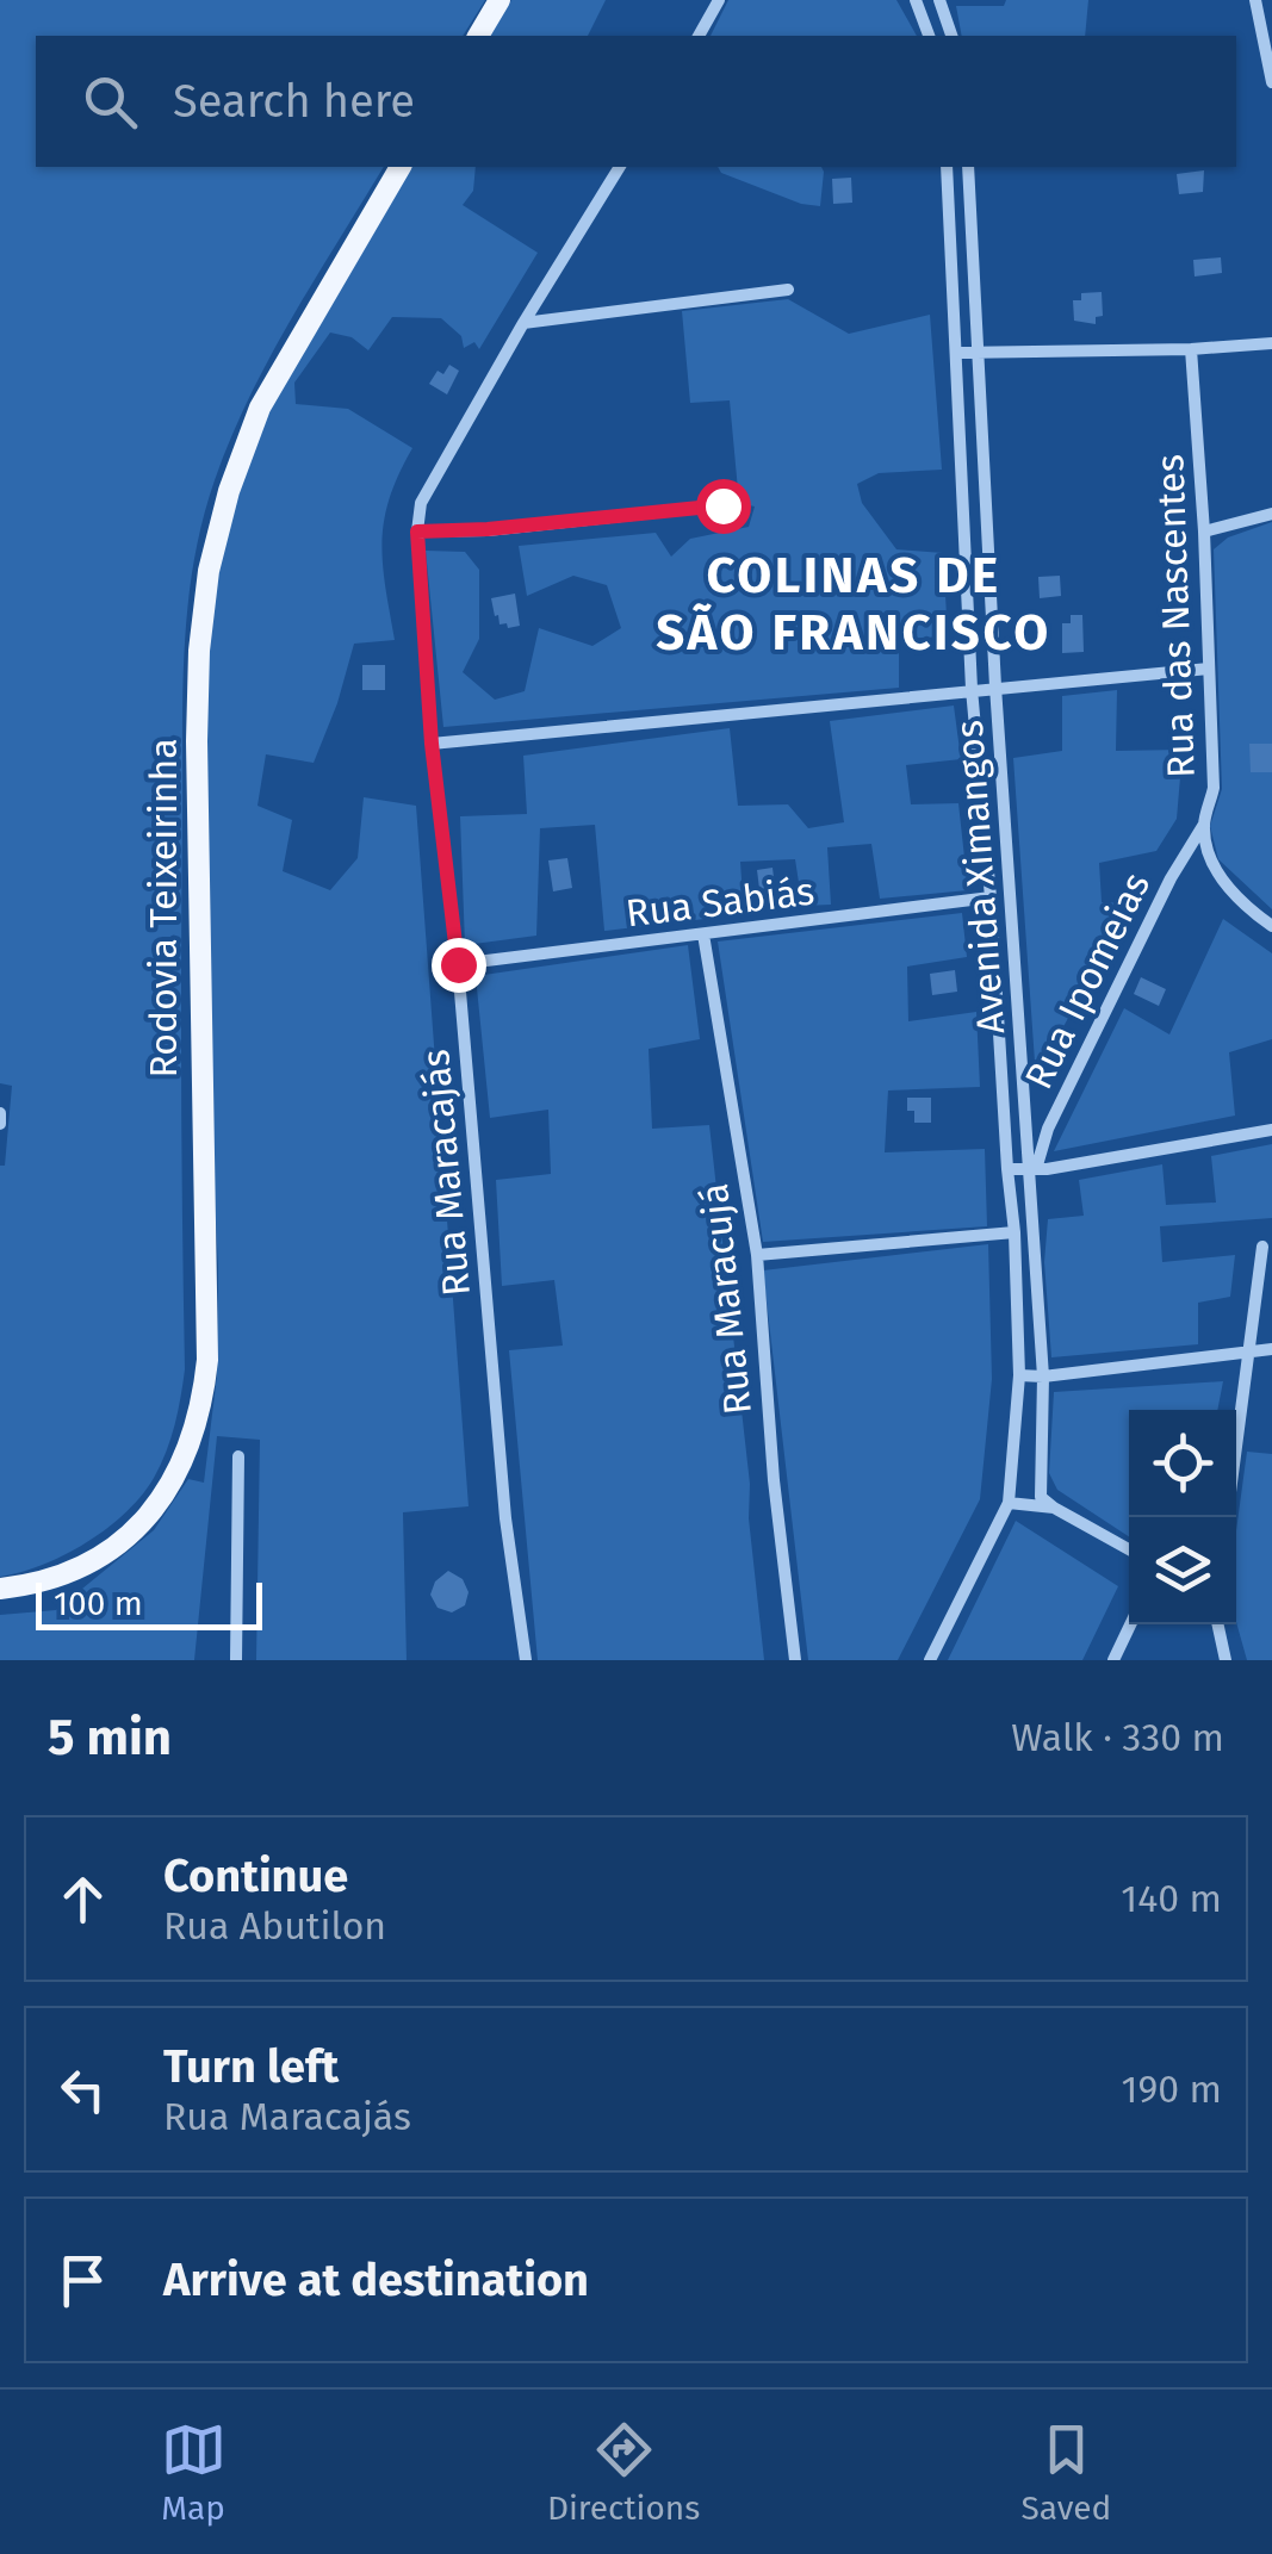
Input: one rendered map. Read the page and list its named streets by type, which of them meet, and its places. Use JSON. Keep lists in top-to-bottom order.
{
  "streets": {
    "main road": ["Rodovia Teixeirinha"],
    "street": [
      "Rua das Nascentes",
      "Avenida Ximangos",
      "Rua Sabiás",
      "Rua Ipomeias",
      "Rua Maracajás",
      "Rua Maracujá"
    ]
  },
  "crossings": [
    ["Rua das Nascentes", "Rua Ipomeias"],
    ["Avenida Ximangos", "Rua Sabiás"],
    ["Avenida Ximangos", "Rua Ipomeias"],
    ["Rua Sabiás", "Rua Maracajás"],
    ["Rua Sabiás", "Rua Maracujá"]
  ],
  "districts": ["COLINAS DE SÃO FRANCISCO"],
  "scale_bar": "100 m",
  "page": {
    "search": "Search here",
    "scale": "100 m",
    "heading": ["5 min", "Walk · 330 m"],
    "list": [
      ["Continue", "Rua Abutilon", "140 m"],
      ["Turn left", "Rua Maracajás", "190 m"],
      "Arrive at destination"
    ],
    "nav": ["Map", "Directions", "Saved"]
  }
}
